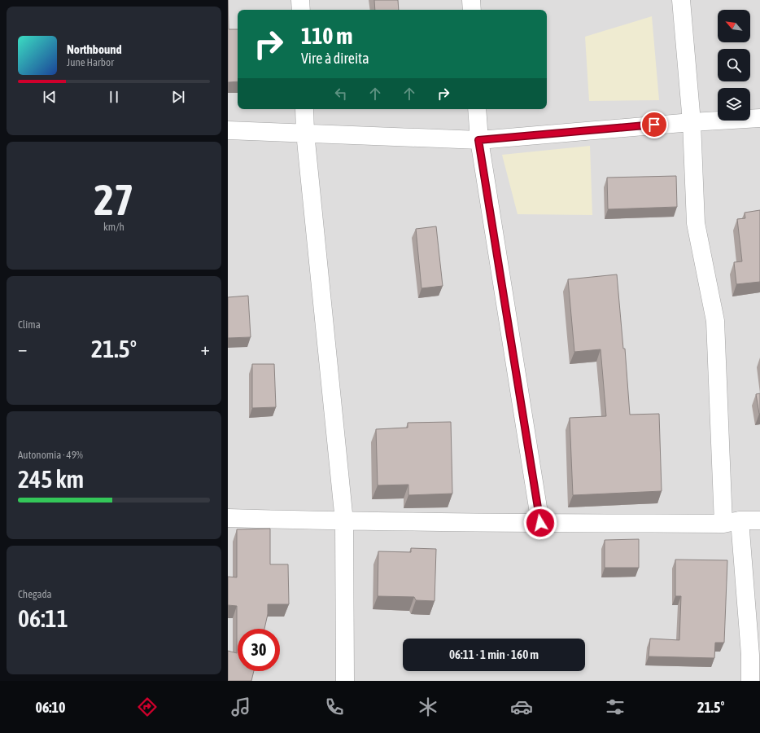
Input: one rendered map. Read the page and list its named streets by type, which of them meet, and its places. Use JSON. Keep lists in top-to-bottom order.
{
  "north": "top left",
  "page": {
    "turn": ["110 m", "Vire à direita"],
    "song": ["Northbound", "June Harbor"],
    "tile": [
      ["27", "km/h"],
      "Clima",
      ["Autonomia · 49%", "245 km"],
      ["Chegada", "06:11"]
    ],
    "heat": ["−", "21.5°", "+"],
    "limit": "30",
    "trip": "06:11 · 1 min · 160 m",
    "tabs": ["06:10", "21.5°"]
  }
}
